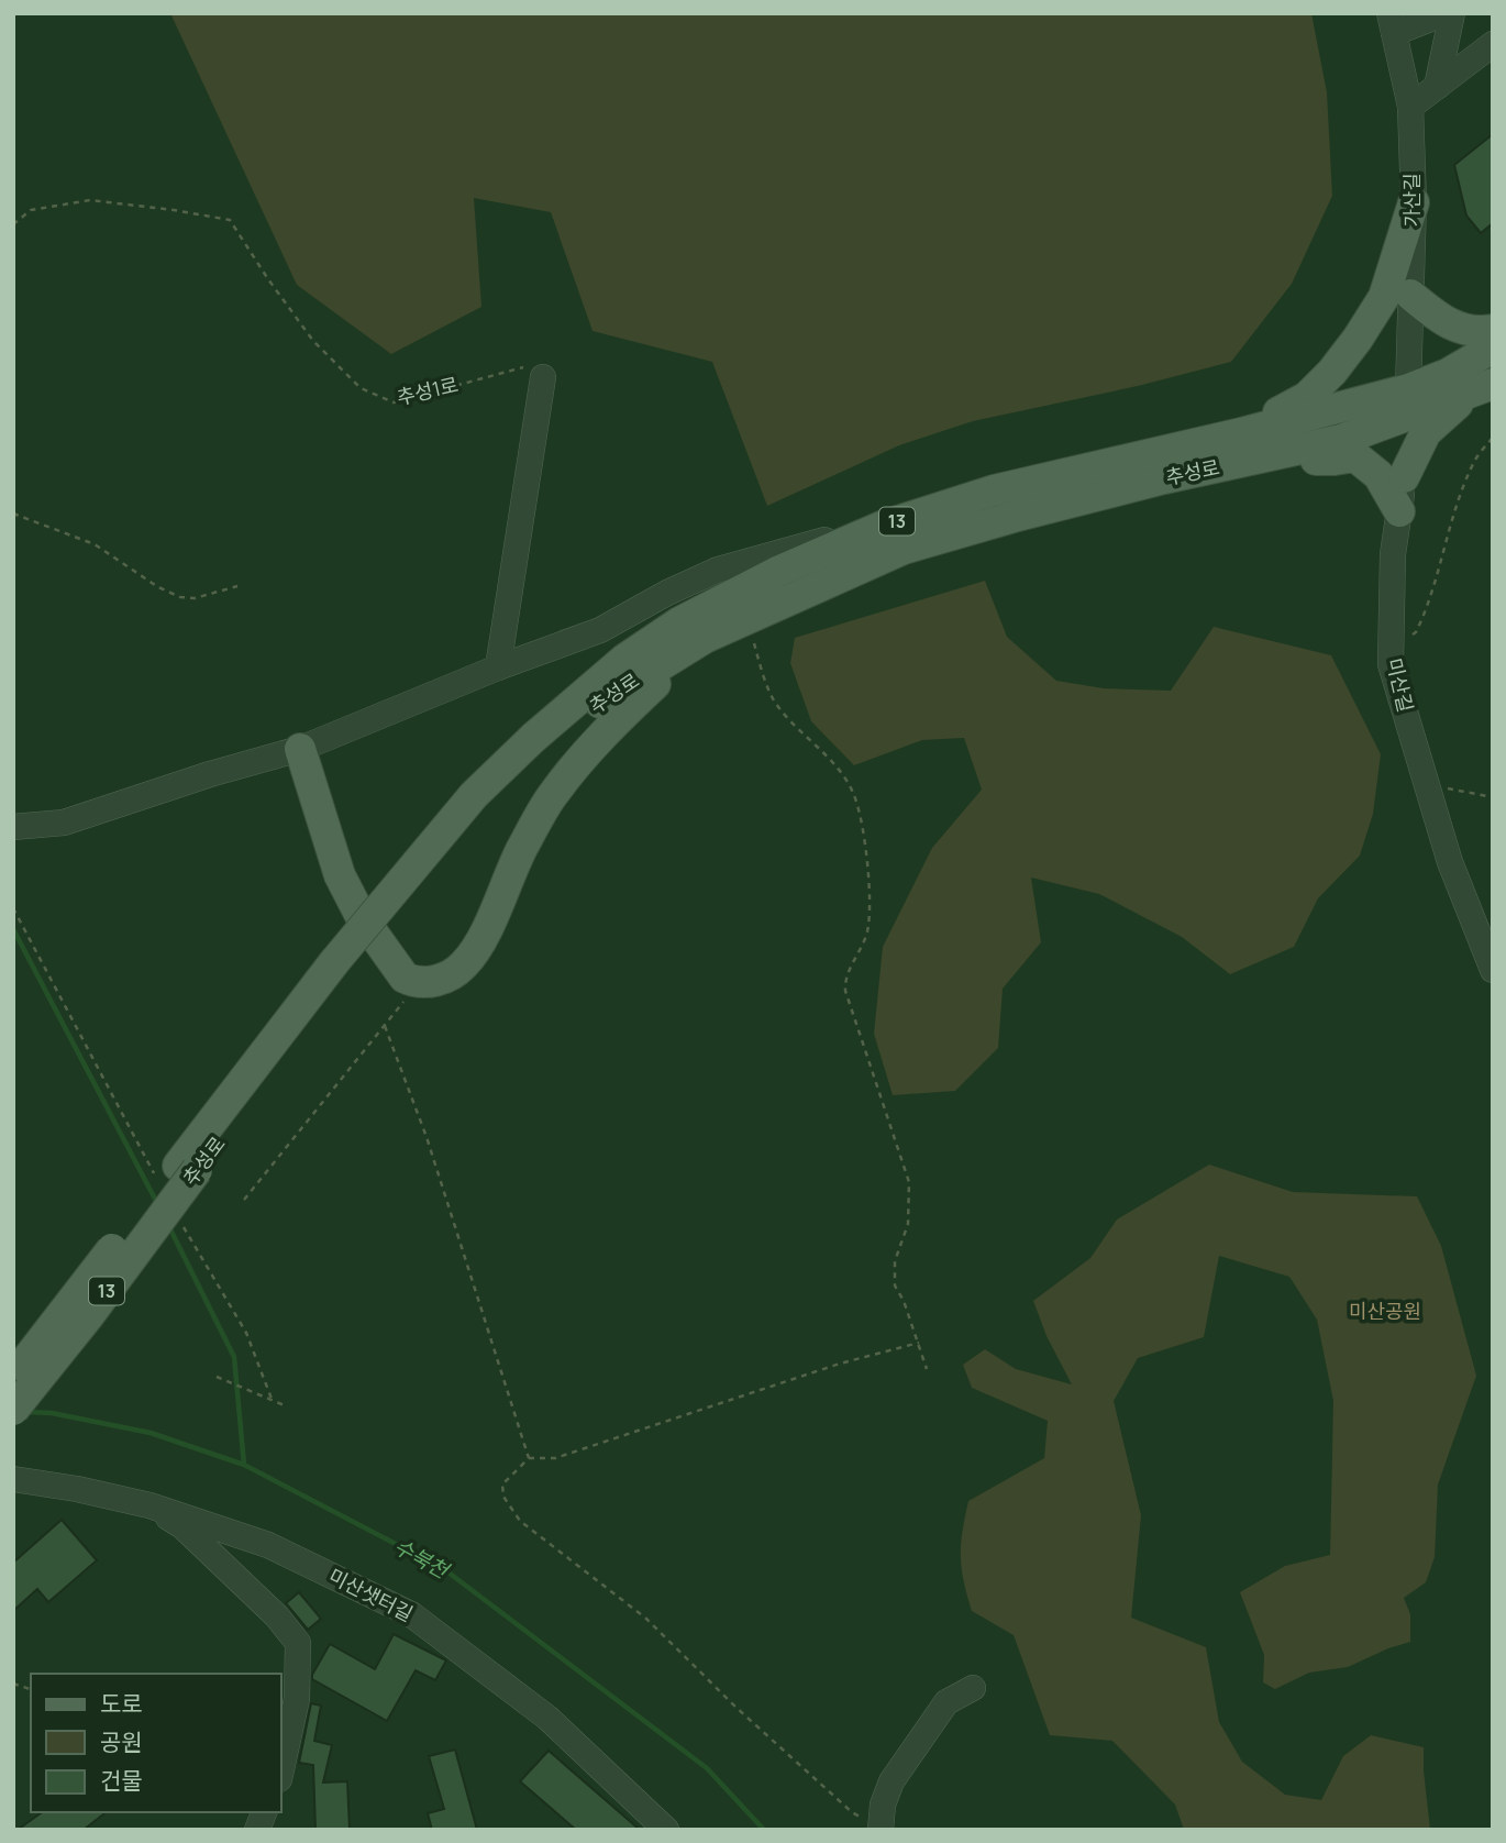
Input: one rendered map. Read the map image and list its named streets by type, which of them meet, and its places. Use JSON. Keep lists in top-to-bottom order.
{
  "streets": {
    "main road": ["추성로", "13"],
    "street": ["가산길", "미산길", "미산샛터길"],
    "path": ["추성1로"]
  },
  "crossings": [
    ["가산길", "추성로"],
    ["가산길", "미산길"],
    ["추성로", "미산길"]
  ],
  "water": ["수북천"],
  "parks": ["미산공원"],
  "legend": ["도로", "공원", "건물"]
}
